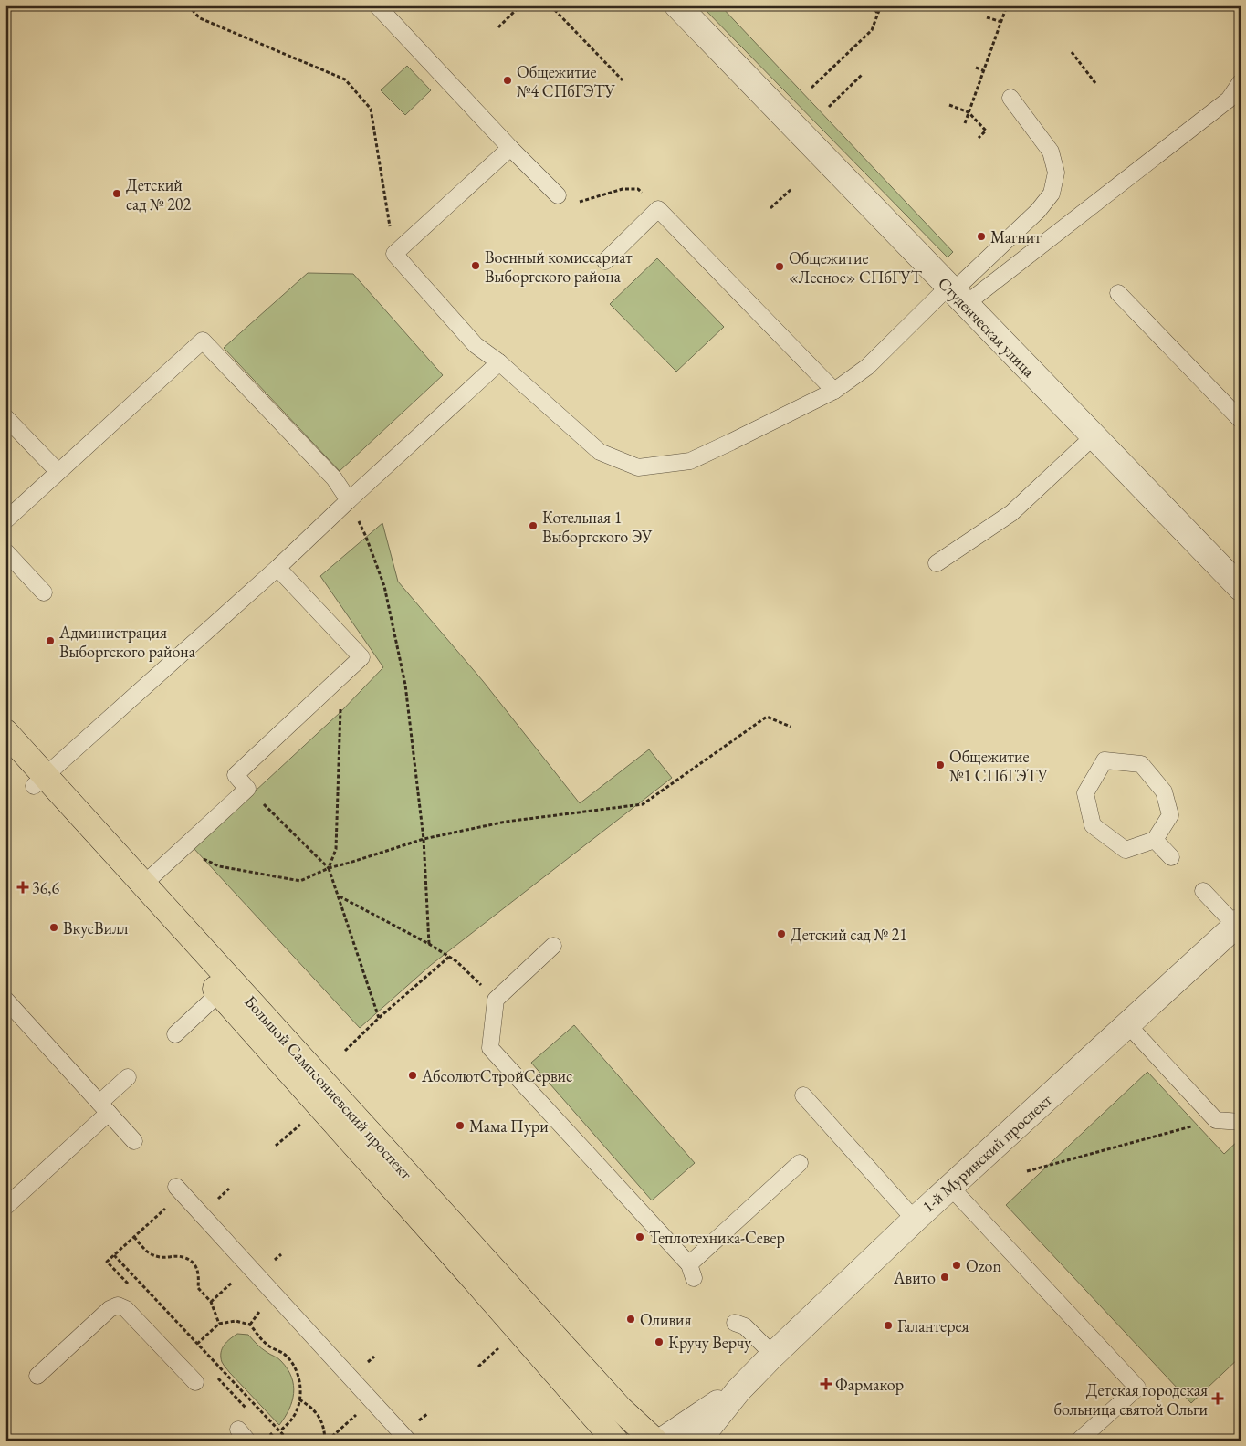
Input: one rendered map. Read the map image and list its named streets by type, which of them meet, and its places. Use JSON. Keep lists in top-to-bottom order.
{
  "streets": {
    "main road": ["Большой Сампсониевский проспект"],
    "street": ["Студенческая улица", "1-й Муринский проспект"]
  },
  "places": {
    "other": [
      "Общежитие №4 СПбГЭТУ",
      "Детский сад № 202",
      "Магнит",
      "Военный комиссариат Выборгского района",
      "Общежитие «Лесное» СПбГУТ",
      "Котельная 1 Выборгского ЭУ",
      "Администрация Выборгского района",
      "Общежитие №1 СПбГЭТУ",
      "ВкусВилл",
      "Детский сад № 21",
      "АбсолютСтройСервис",
      "Мама Пури",
      "Теплотехника-Север",
      "Ozon",
      "Авито",
      "Оливия",
      "Галантерея",
      "Кручу Верчу"
    ],
    "health": ["36,6", "Фармакор", "Детская городская больница святой Ольги"]
  }
}
